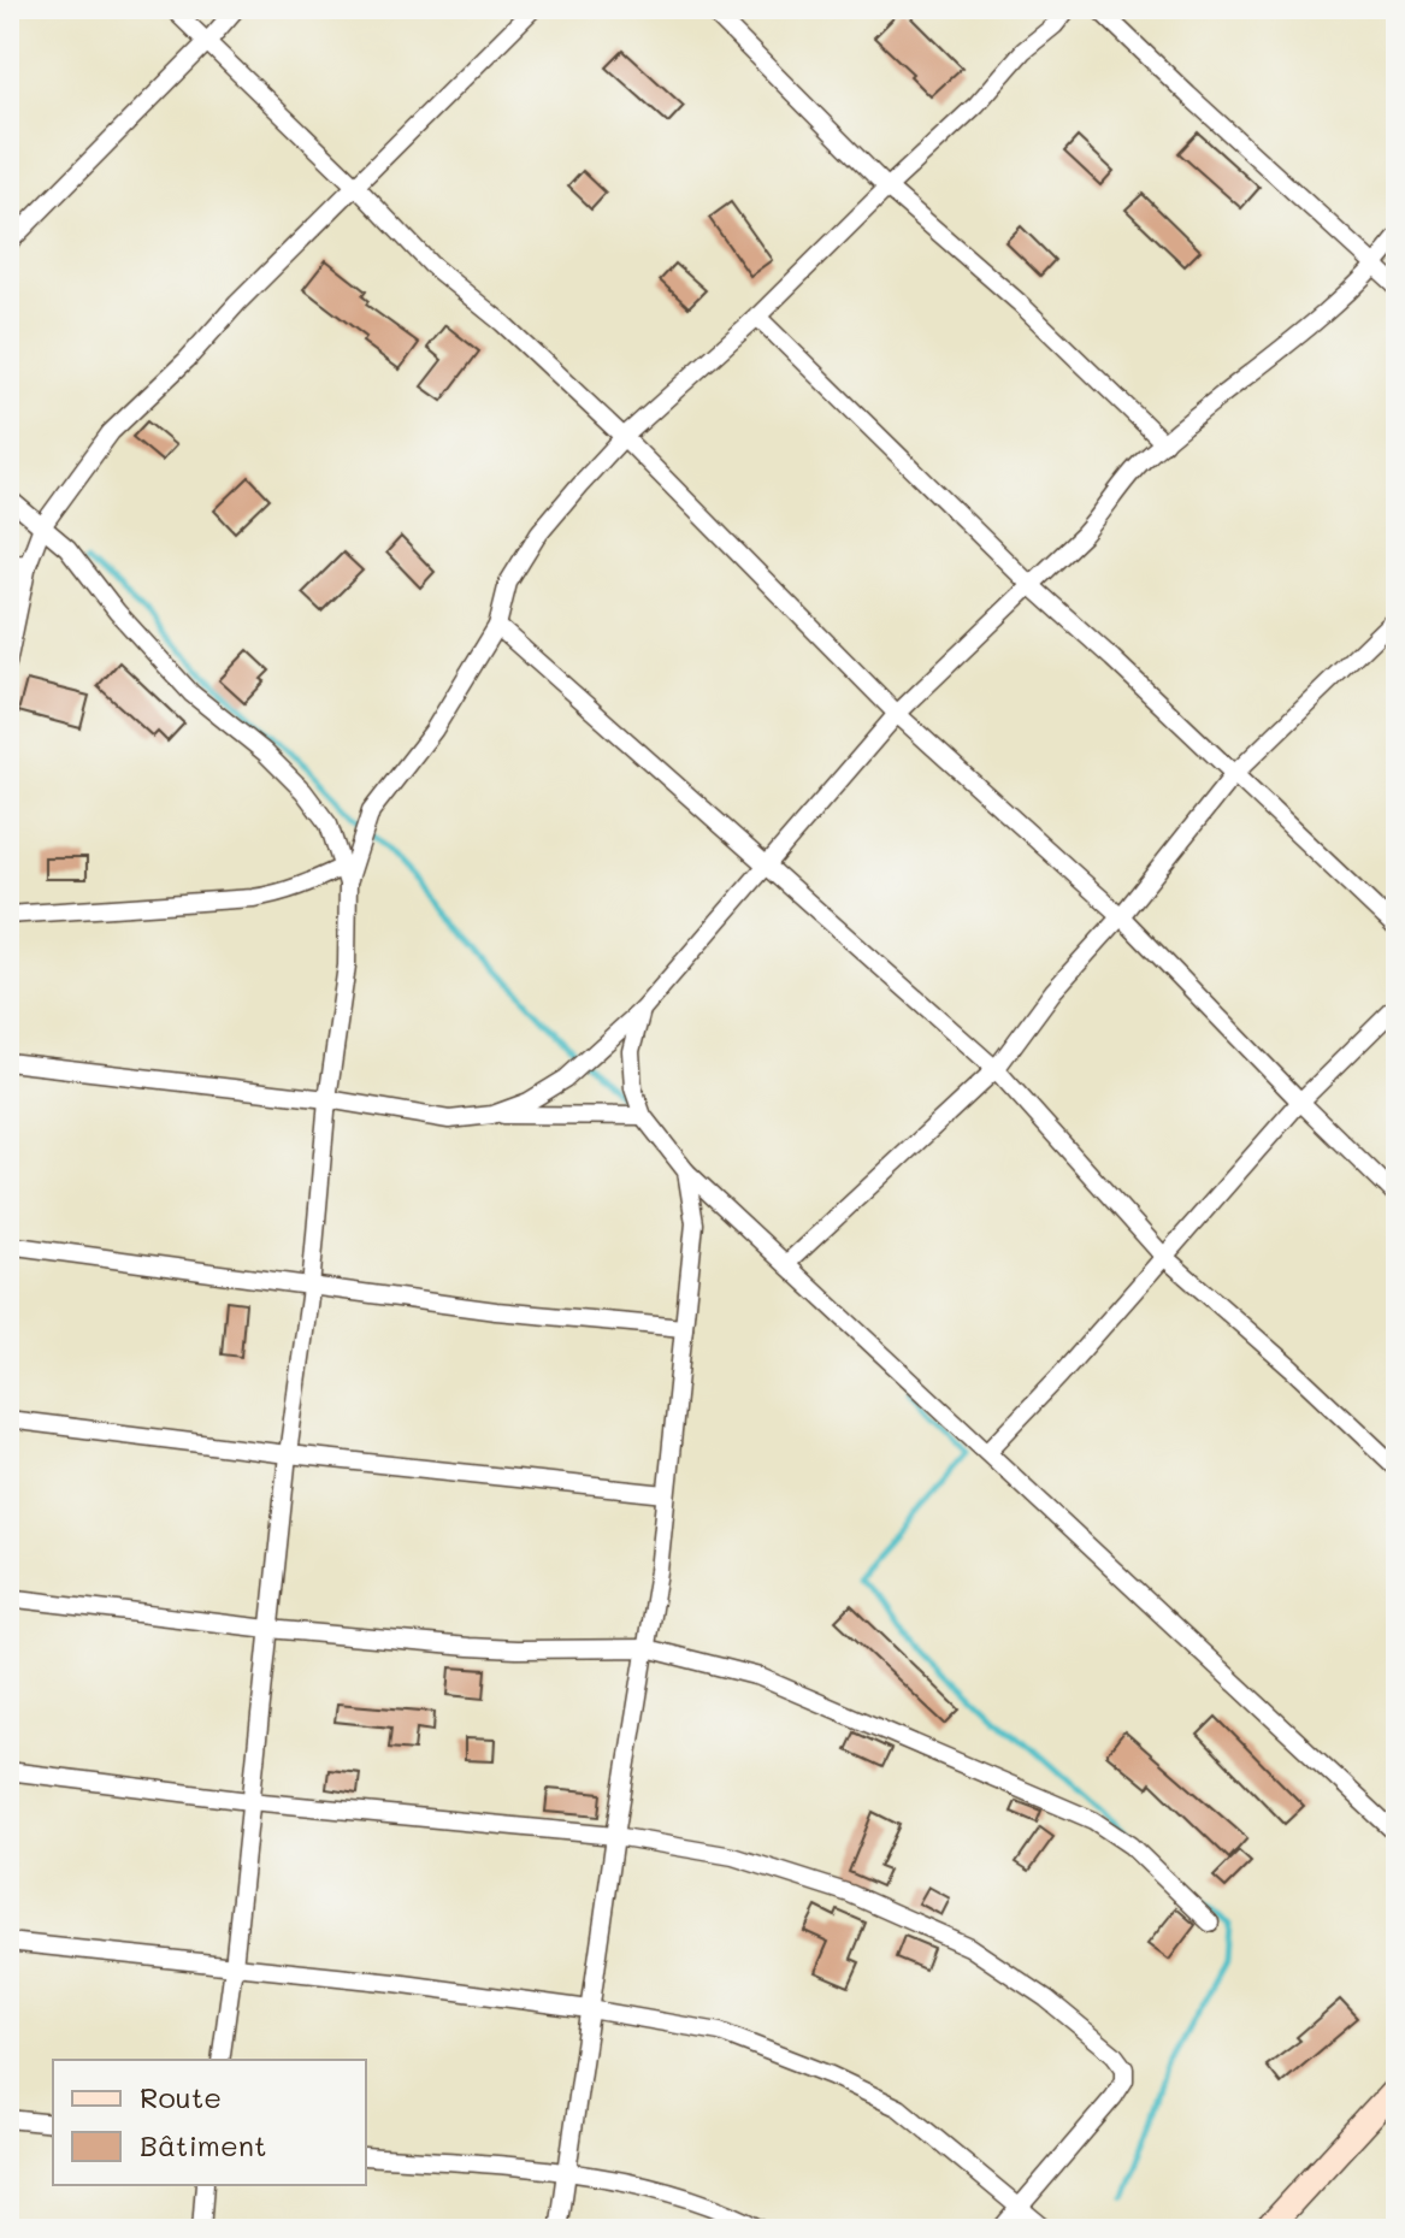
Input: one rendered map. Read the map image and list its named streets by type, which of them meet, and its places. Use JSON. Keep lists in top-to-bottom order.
{
  "legend": ["Route", "Bâtiment"]
}
